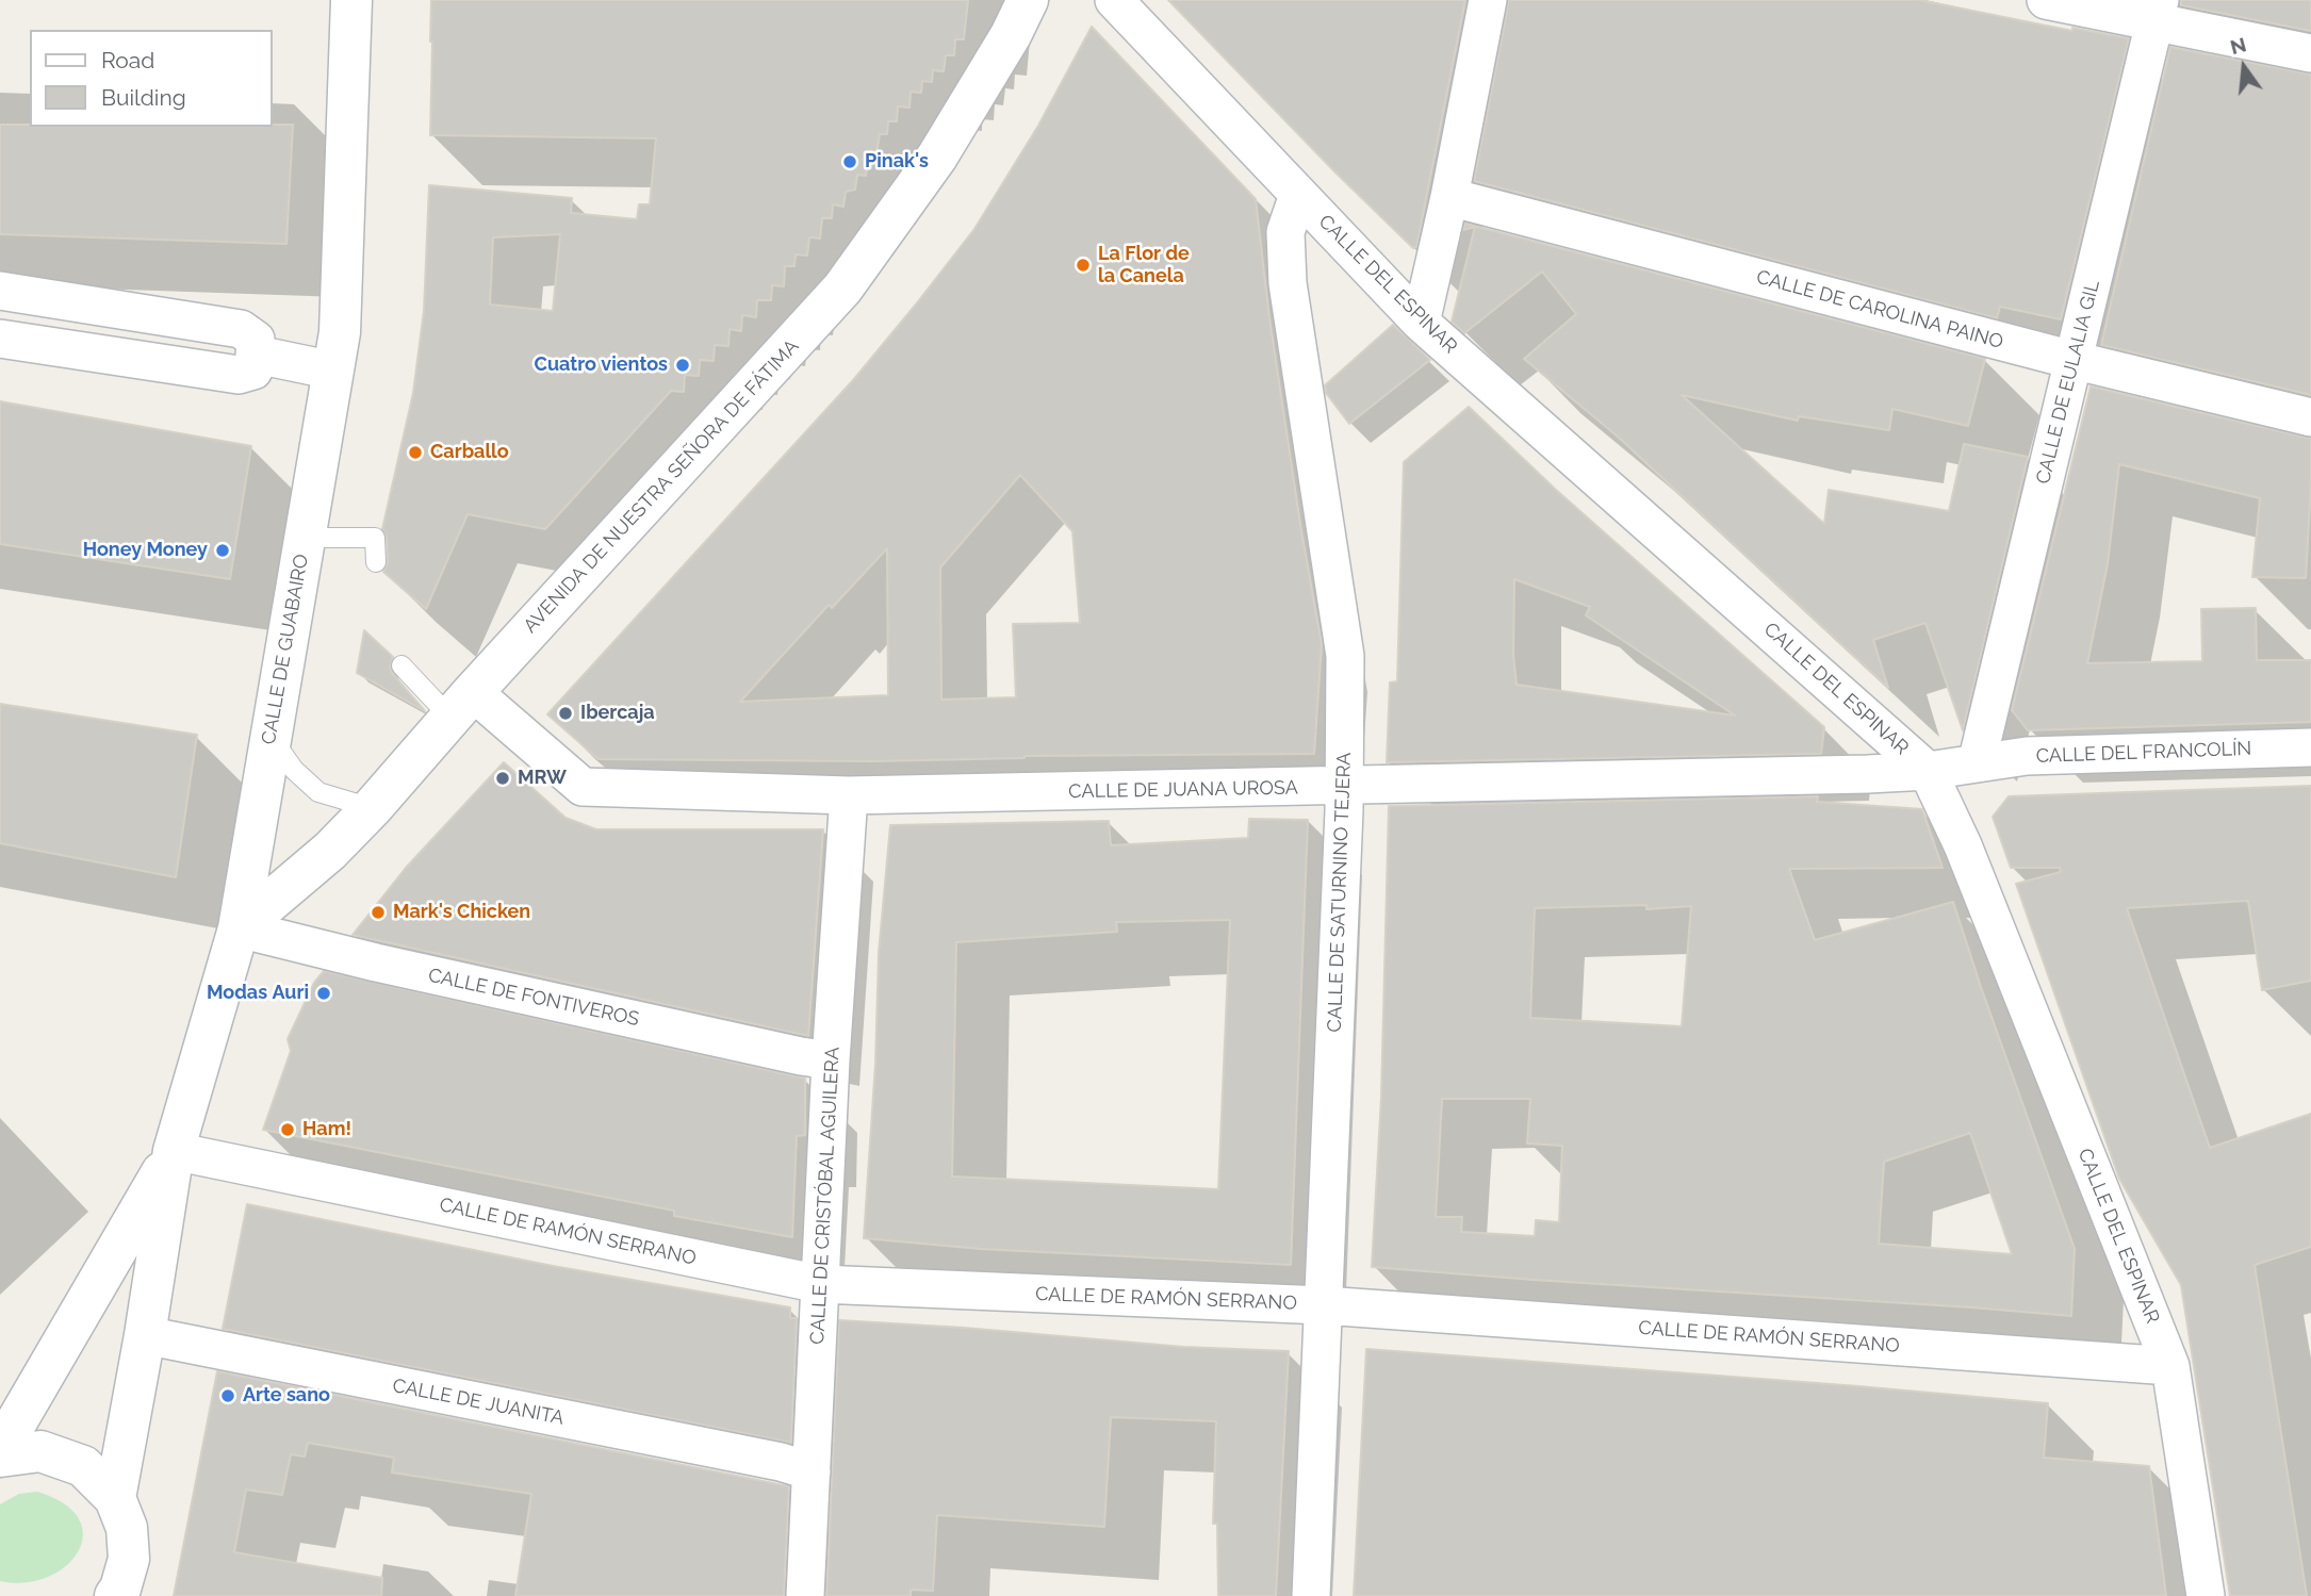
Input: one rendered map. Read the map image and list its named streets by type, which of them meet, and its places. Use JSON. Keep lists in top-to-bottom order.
{
  "streets": {
    "street": [
      "CALLE DEL ESPINAR",
      "CALLE DE CAROLINA PAINO",
      "CALLE DE EULALIA GIL",
      "AVENIDA DE NUESTRA SEÑORA DE FÁTIMA",
      "CALLE DE GUABAIRO",
      "CALLE DEL FRANCOLÍN",
      "CALLE DE JUANA UROSA",
      "CALLE DE SATURNINO TEJERA",
      "CALLE DE FONTIVEROS",
      "CALLE DE CRISTÓBAL AGUILERA",
      "CALLE DE RAMÓN SERRANO",
      "CALLE DE JUANITA"
    ]
  },
  "crossings": [
    ["CALLE DEL ESPINAR", "CALLE DEL FRANCOLÍN"],
    ["CALLE DEL ESPINAR", "CALLE DE JUANA UROSA"],
    ["CALLE DEL ESPINAR", "CALLE DE SATURNINO TEJERA"],
    ["CALLE DEL ESPINAR", "CALLE DE RAMÓN SERRANO"],
    ["CALLE DE CAROLINA PAINO", "CALLE DE EULALIA GIL"],
    ["CALLE DE EULALIA GIL", "CALLE DEL FRANCOLÍN"],
    ["AVENIDA DE NUESTRA SEÑORA DE FÁTIMA", "CALLE DE GUABAIRO"],
    ["AVENIDA DE NUESTRA SEÑORA DE FÁTIMA", "CALLE DE JUANA UROSA"],
    ["AVENIDA DE NUESTRA SEÑORA DE FÁTIMA", "CALLE DE FONTIVEROS"],
    ["CALLE DE GUABAIRO", "CALLE DE FONTIVEROS"],
    ["CALLE DE GUABAIRO", "CALLE DE RAMÓN SERRANO"],
    ["CALLE DEL FRANCOLÍN", "CALLE DE JUANA UROSA"],
    ["CALLE DE JUANA UROSA", "CALLE DE SATURNINO TEJERA"],
    ["CALLE DE JUANA UROSA", "CALLE DE CRISTÓBAL AGUILERA"],
    ["CALLE DE SATURNINO TEJERA", "CALLE DE RAMÓN SERRANO"],
    ["CALLE DE FONTIVEROS", "CALLE DE CRISTÓBAL AGUILERA"],
    ["CALLE DE CRISTÓBAL AGUILERA", "CALLE DE RAMÓN SERRANO"],
    ["CALLE DE CRISTÓBAL AGUILERA", "CALLE DE JUANITA"]
  ],
  "places": [
    "Pinak's",
    "La Flor de la Canela",
    "Cuatro vientos",
    "Carballo",
    "Honey Money",
    "Ibercaja",
    "MRW",
    "Mark's Chicken",
    "Modas Auri",
    "Ham!",
    "Arte sano"
  ],
  "legend": ["Road", "Building"],
  "north": "top"
}
